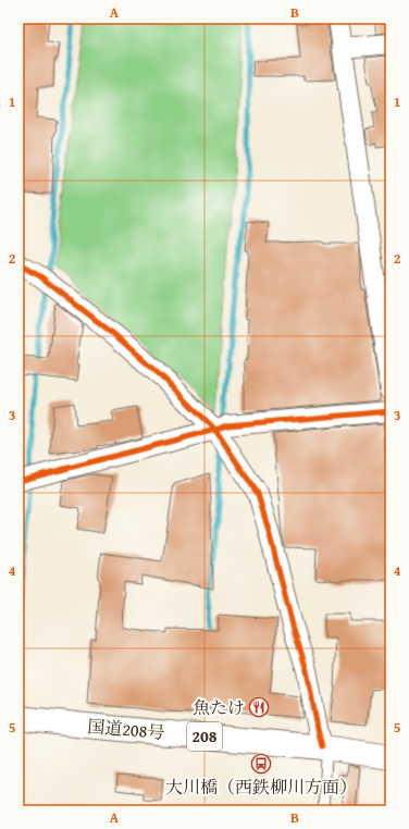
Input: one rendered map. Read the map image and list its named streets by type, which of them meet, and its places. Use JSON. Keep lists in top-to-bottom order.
{
  "streets": {
    "highway": ["国道208号", "208"]
  },
  "places": {
    "restaurant": ["魚たけ"],
    "bus stop": ["大川橋（西鉄柳川方面）"]
  },
  "grid": {
    "columns": ["A", "B"],
    "rows": [
      "1",
      "2",
      "3",
      "4",
      "5"
    ]
  }
}
